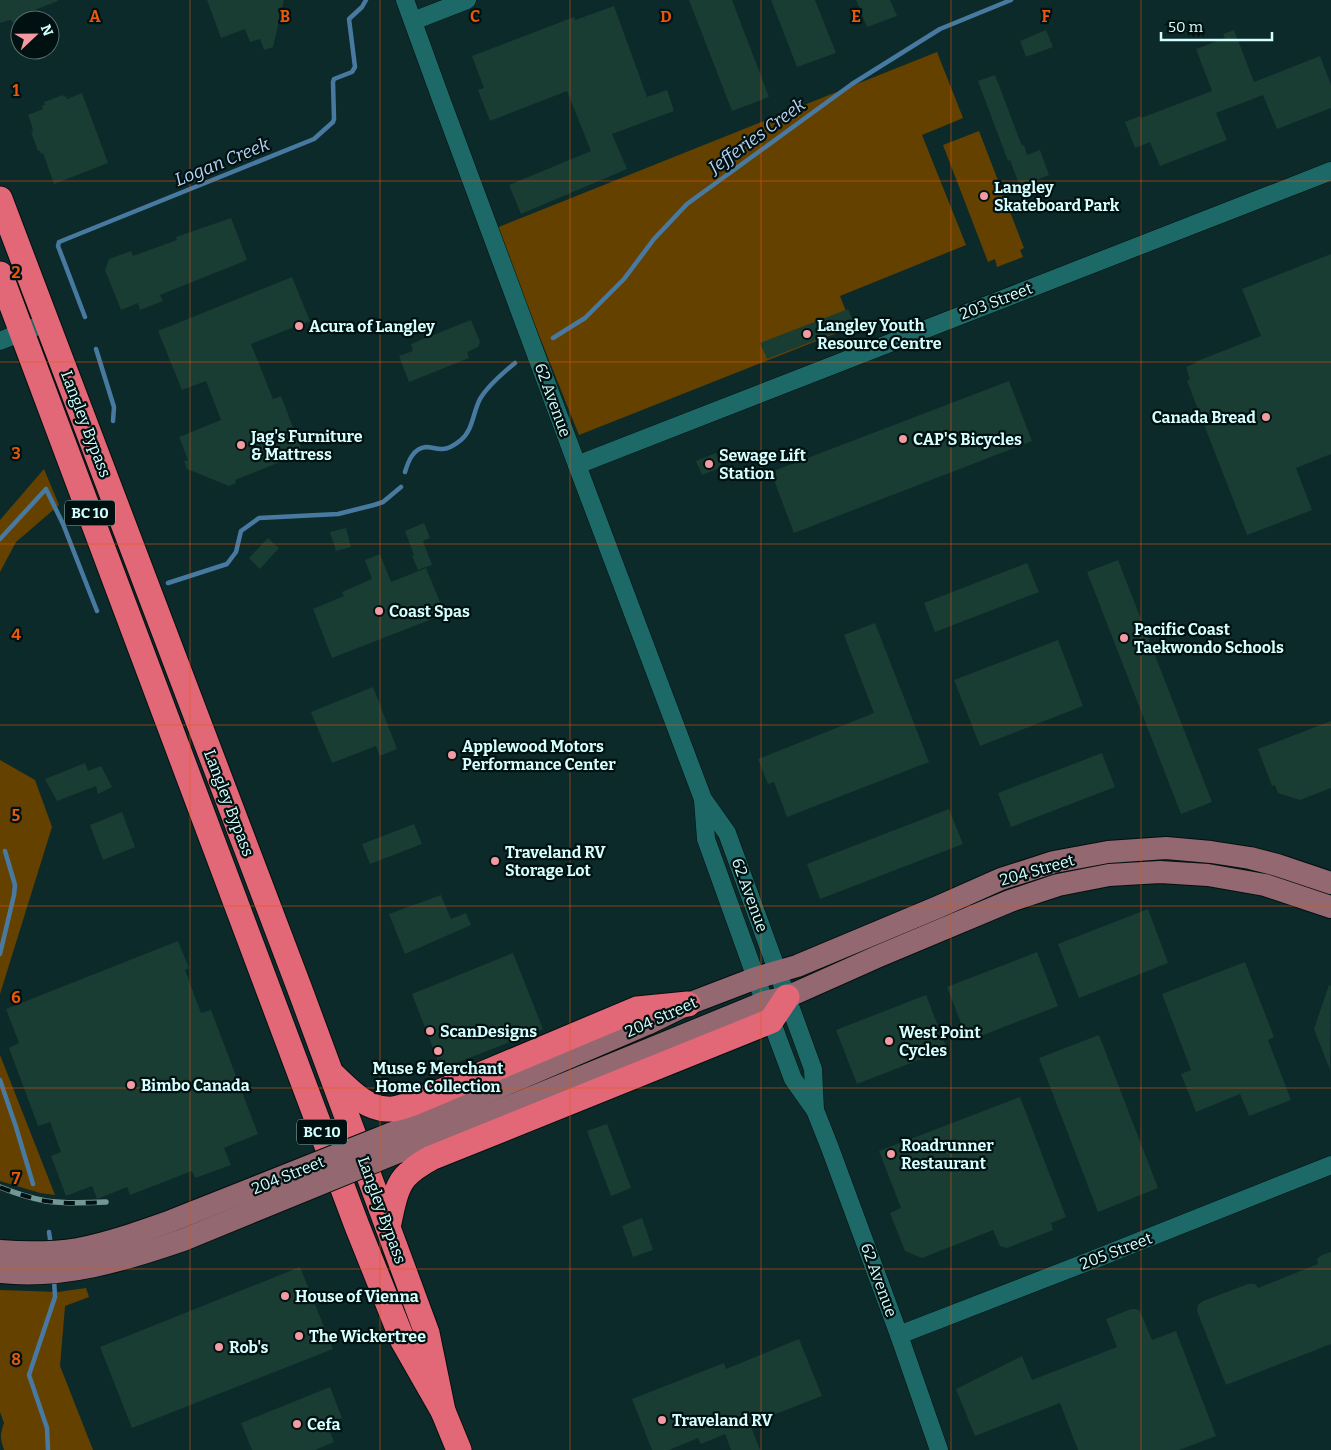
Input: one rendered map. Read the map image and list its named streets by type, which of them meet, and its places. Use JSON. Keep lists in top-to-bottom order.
{
  "streets": {
    "highway": ["Langley Bypass", "BC 10"],
    "main road": ["204 Street"],
    "street": ["203 Street", "62 Avenue", "205 Street"]
  },
  "crossings": [
    ["203 Street", "62 Avenue"],
    ["62 Avenue", "204 Street"],
    ["62 Avenue", "205 Street"]
  ],
  "water": ["Jefferies Creek", "Logan Creek"],
  "places": [
    "Langley Skateboard Park",
    "Acura of Langley",
    "Langley Youth Resource Centre",
    "Canada Bread",
    "CAP'S Bicycles",
    "Jag's Furniture & Mattress",
    "Sewage Lift Station",
    "Coast Spas",
    "Pacific Coast Taekwondo Schools",
    "Applewood Motors Performance Center",
    "Traveland RV Storage Lot",
    "ScanDesigns",
    "West Point Cycles",
    "Muse & Merchant Home Collection",
    "Bimbo Canada",
    "Roadrunner Restaurant",
    "House of Vienna",
    "The Wickertree",
    "Rob's",
    "Traveland RV",
    "Cefa"
  ],
  "scale_bar": "50 m",
  "north": "right",
  "grid": {
    "columns": [
      "A",
      "B",
      "C",
      "D",
      "E",
      "F"
    ],
    "rows": [
      "1",
      "2",
      "3",
      "4",
      "5",
      "6",
      "7",
      "8"
    ]
  }
}
